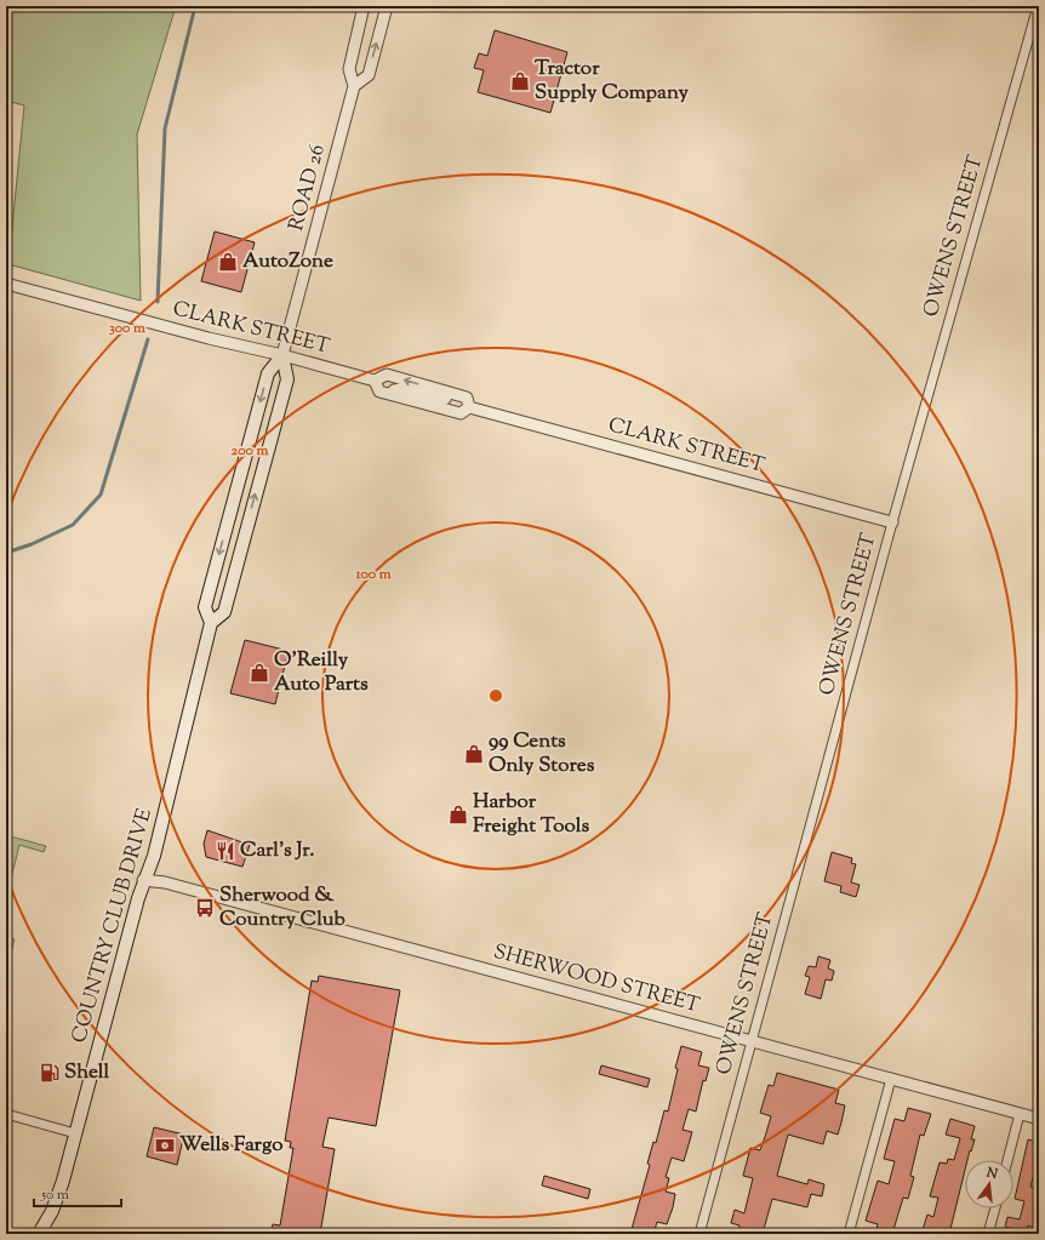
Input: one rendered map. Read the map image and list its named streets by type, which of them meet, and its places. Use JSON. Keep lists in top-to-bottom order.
{
  "streets": {
    "main road": ["COUNTRY CLUB DRIVE"],
    "street": [
      "ROAD 26",
      "OWENS STREET",
      "CLARK STREET",
      "SHERWOOD STREET"
    ]
  },
  "crossings": [
    ["ROAD 26", "CLARK STREET"],
    ["ROAD 26", "COUNTRY CLUB DRIVE"],
    ["OWENS STREET", "CLARK STREET"],
    ["OWENS STREET", "SHERWOOD STREET"],
    ["CLARK STREET", "COUNTRY CLUB DRIVE"],
    ["COUNTRY CLUB DRIVE", "SHERWOOD STREET"]
  ],
  "places": {
    "shop": [
      "Tractor Supply Company",
      "AutoZone",
      "O'Reilly Auto Parts",
      "99 Cents Only Stores",
      "Harbor Freight Tools"
    ],
    "restaurant": ["Carl's Jr."],
    "bus stop": ["Sherwood & Country Club"],
    "fuel station": ["Shell"],
    "bank": ["Wells Fargo"]
  },
  "scale_bar": "50 m",
  "north": "top",
  "rings": ["300 m", "200 m", "100 m"]
}
